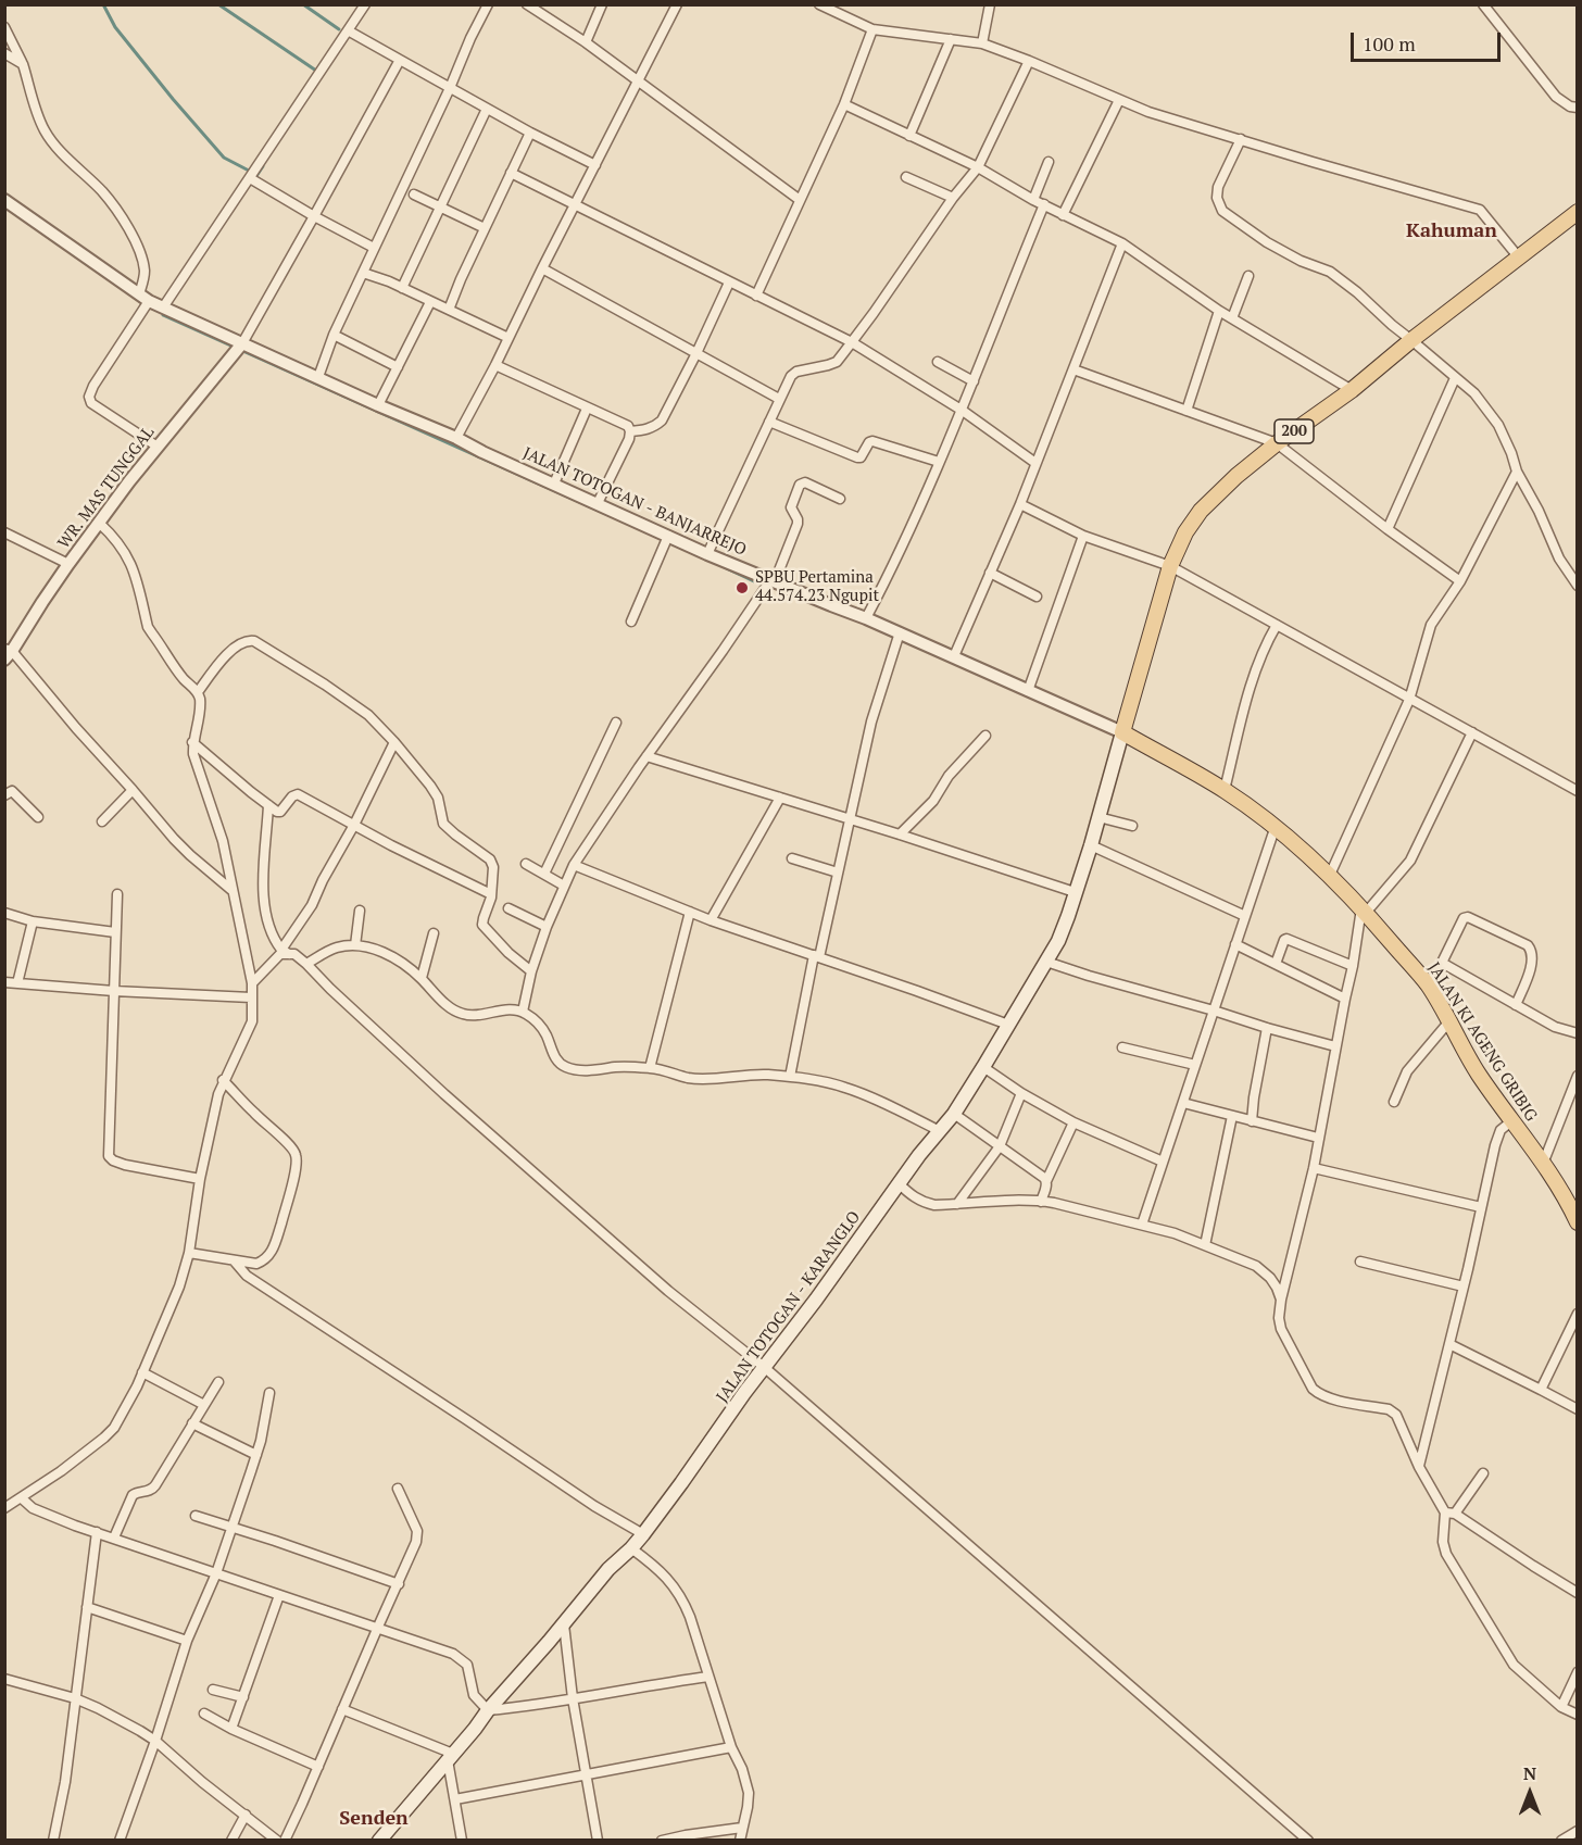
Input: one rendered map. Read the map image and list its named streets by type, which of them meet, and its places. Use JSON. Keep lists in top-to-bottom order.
{
  "streets": {
    "main road": ["200", "JALAN KI AGENG GRIBIG", "JALAN TOTOGAN - KARANGLO"],
    "street": ["WR. MAS TUNGGAL", "JALAN TOTOGAN - BANJARREJO"]
  },
  "crossings": [
    ["200", "JALAN TOTOGAN - BANJARREJO"],
    ["200", "JALAN KI AGENG GRIBIG"],
    ["200", "JALAN TOTOGAN - KARANGLO"],
    ["WR. MAS TUNGGAL", "JALAN TOTOGAN - BANJARREJO"],
    ["JALAN TOTOGAN - BANJARREJO", "JALAN KI AGENG GRIBIG"],
    ["JALAN TOTOGAN - BANJARREJO", "JALAN TOTOGAN - KARANGLO"],
    ["JALAN KI AGENG GRIBIG", "JALAN TOTOGAN - KARANGLO"]
  ],
  "districts": ["Kahuman", "Senden"],
  "places": ["SPBU Pertamina 44.574.23 Ngupit"],
  "scale_bar": "100 m",
  "north": "top"
}
